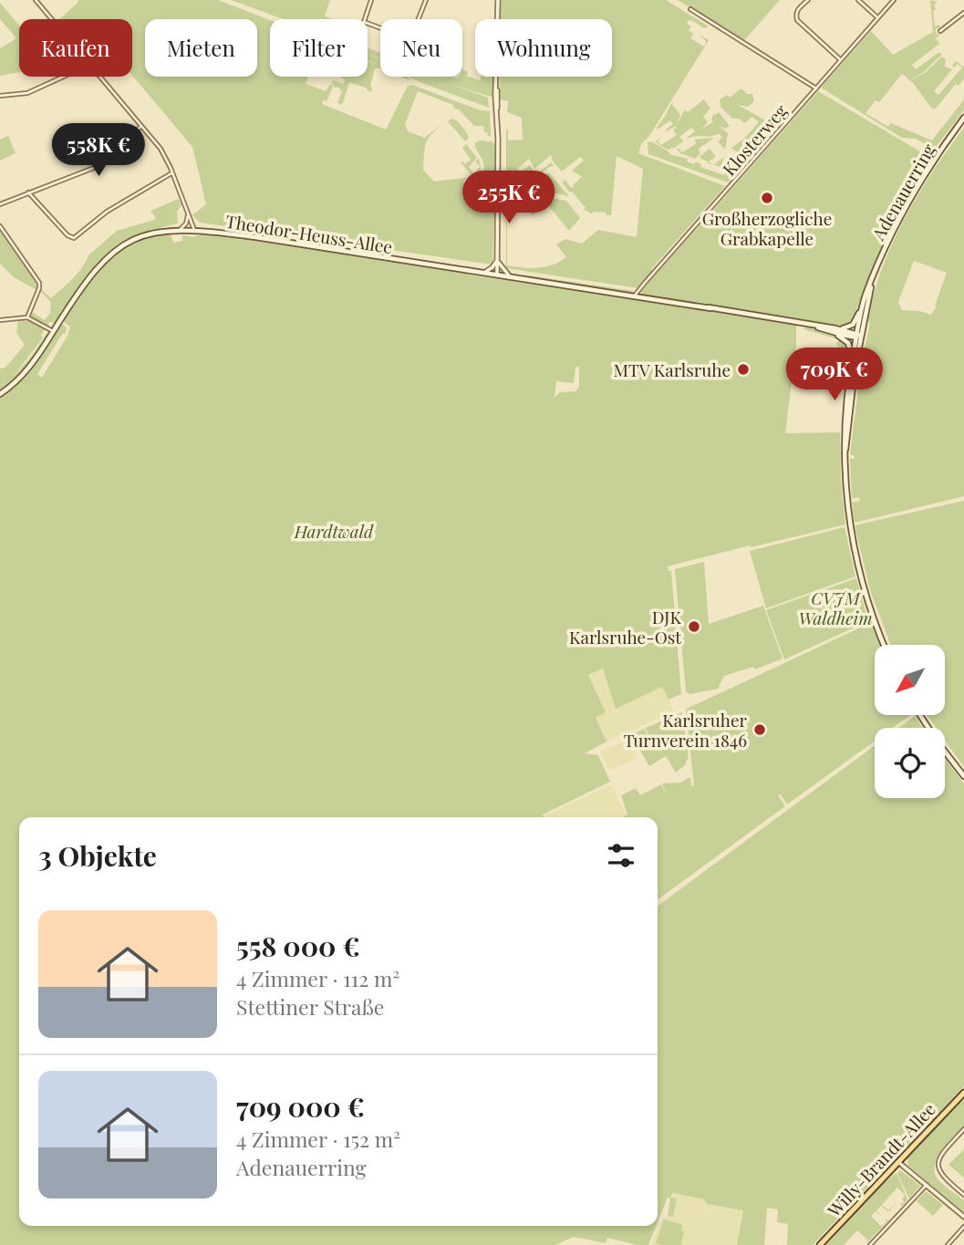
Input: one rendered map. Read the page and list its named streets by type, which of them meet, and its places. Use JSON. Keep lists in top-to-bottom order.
{
  "streets": {
    "main road": ["Adenauerring", "Theodor-Heuss-Allee", "Willy-Brandt-Allee"],
    "street": ["Klosterweg"]
  },
  "crossings": [
    ["Klosterweg", "Theodor-Heuss-Allee"],
    ["Adenauerring", "Theodor-Heuss-Allee"]
  ],
  "parks": ["Hardtwald", "CVJM Waldheim"],
  "places": [
    "Großherzogliche Grabkapelle",
    "MTV Karlsruhe",
    "DJK Karlsruhe-Ost",
    "Karlsruher Turnverein 1846"
  ],
  "north": "bottom left",
  "page": {
    "chip": [
      "Kaufen",
      "Mieten",
      "Filter",
      "Neu",
      "Wohnung"
    ],
    "price": ["558K €", "255K €", "709K €"],
    "heading": "3 Objekte",
    "list": [
      {
        "name": "558 000 €",
        "note": "4 Zimmer · 112 m² · Stettiner Straße"
      },
      {
        "name": "709 000 €",
        "note": "4 Zimmer · 152 m² · Adenauerring"
      }
    ]
  }
}
